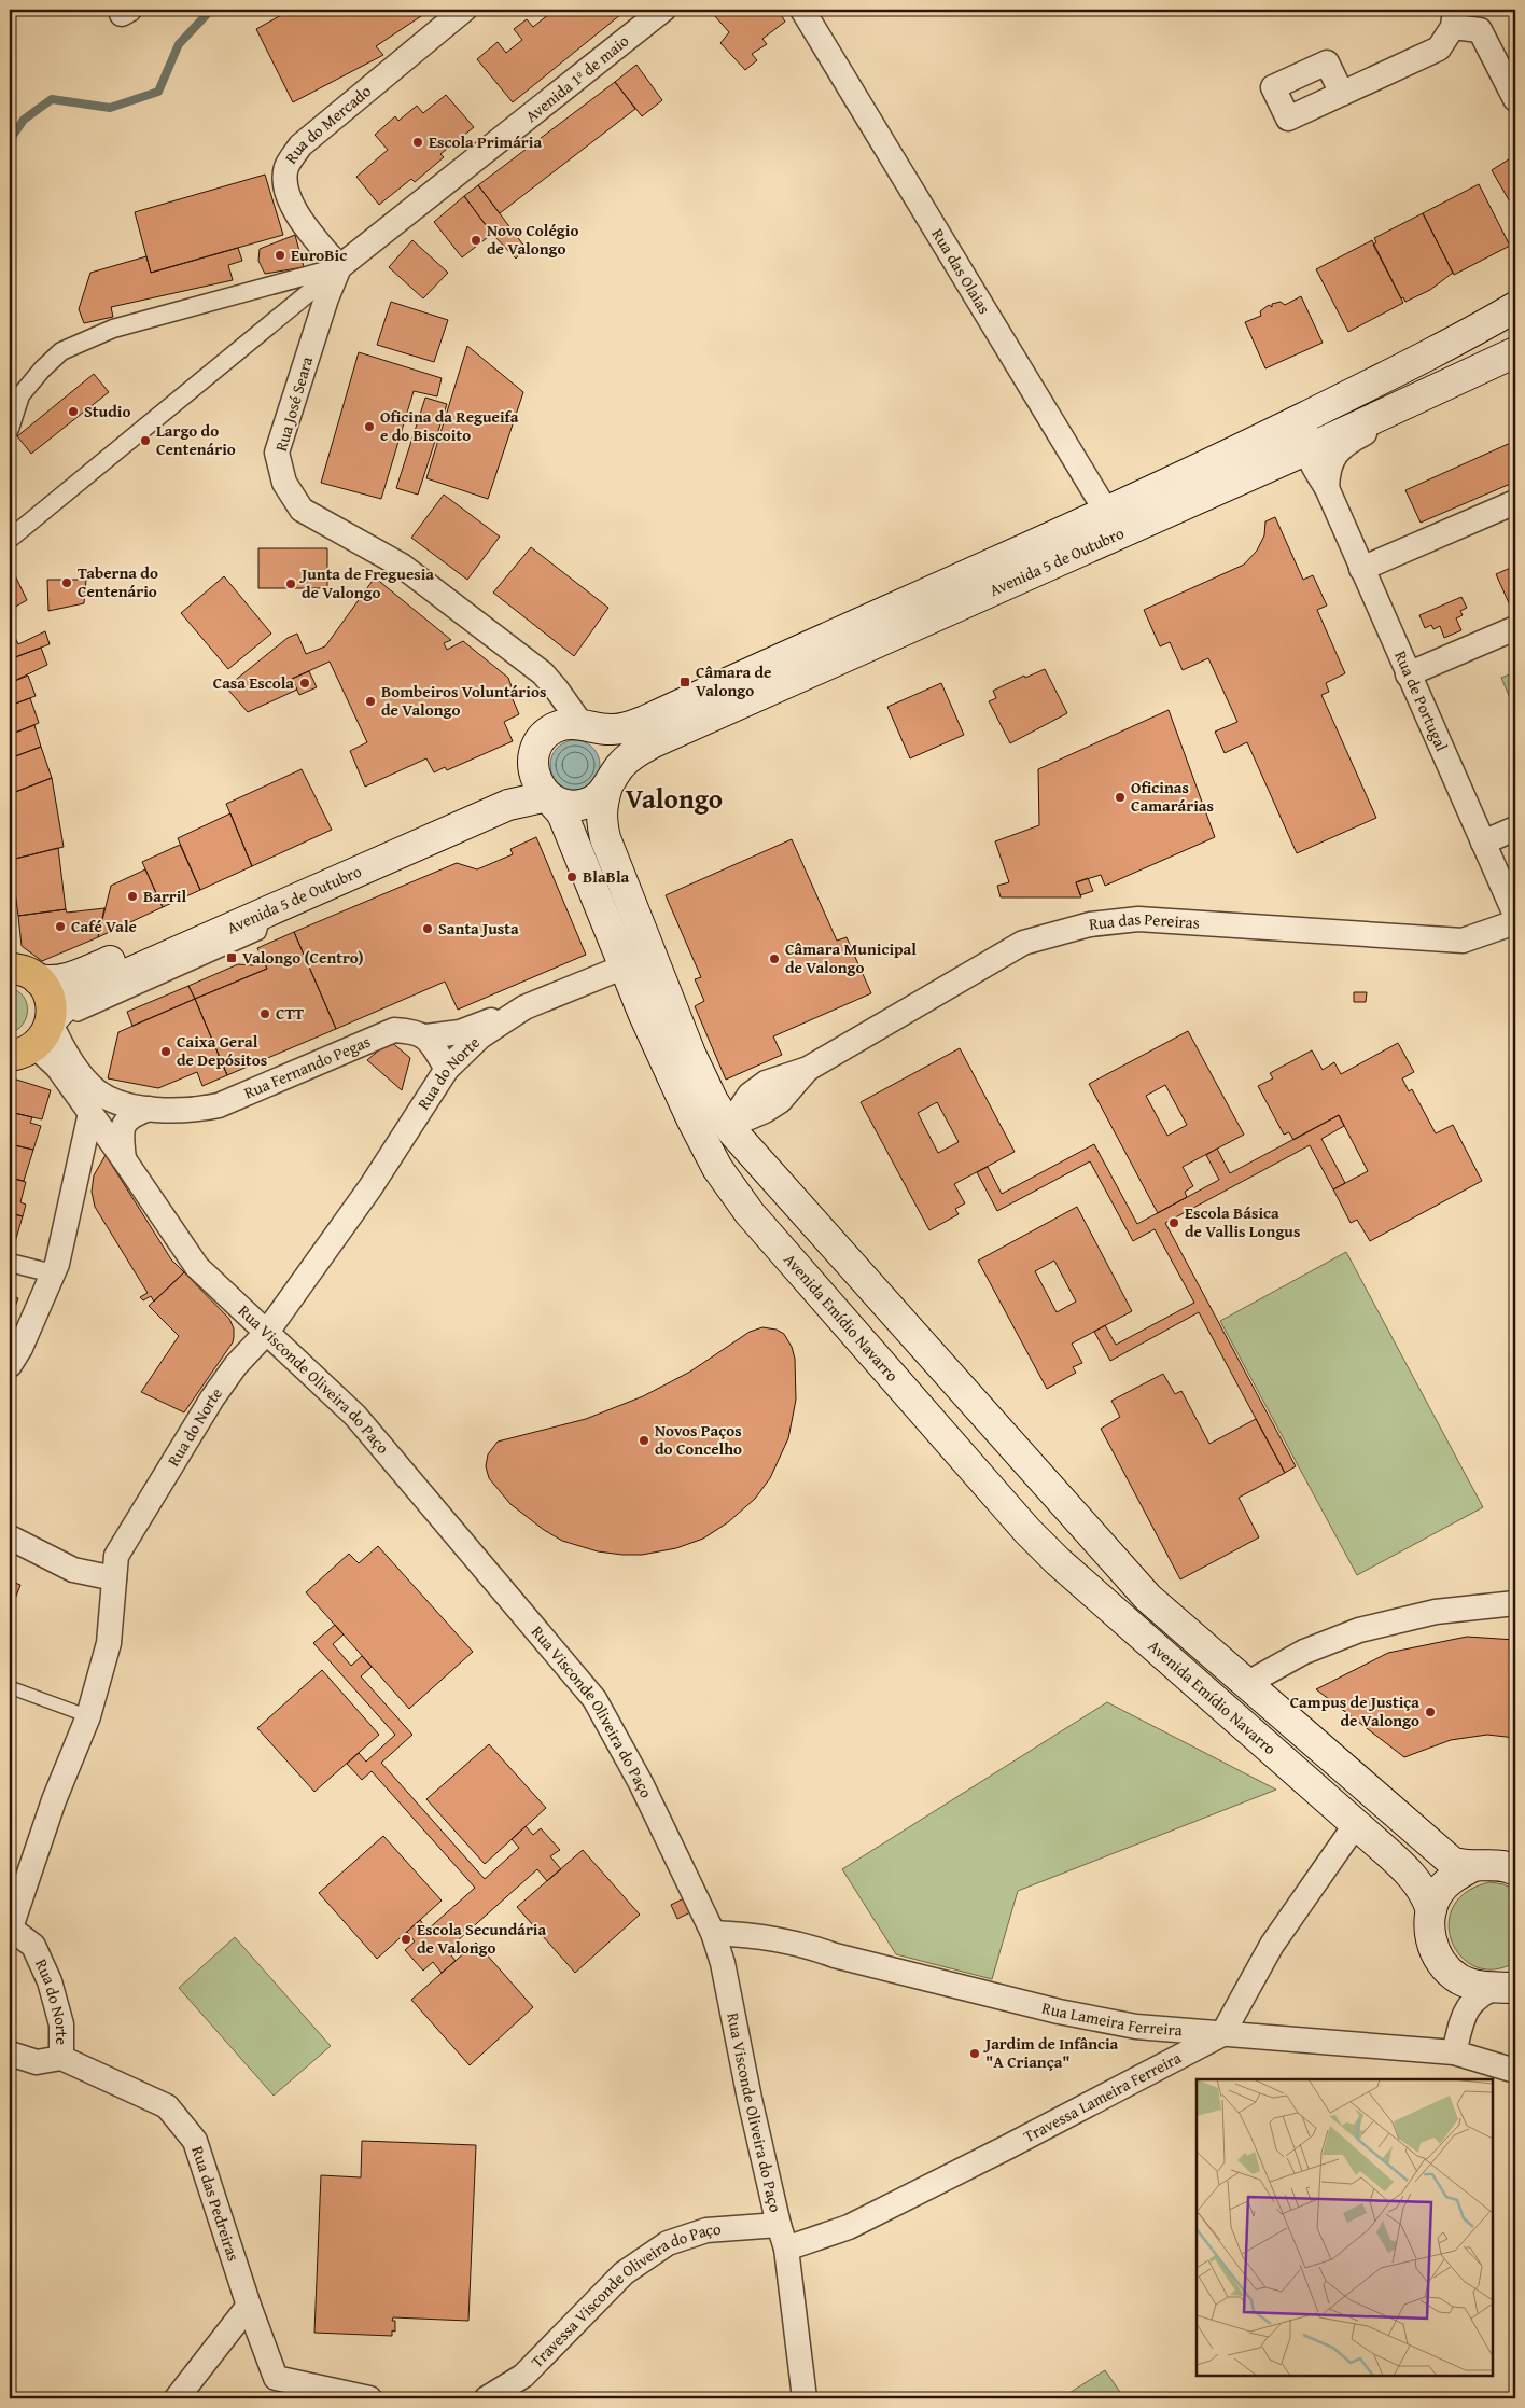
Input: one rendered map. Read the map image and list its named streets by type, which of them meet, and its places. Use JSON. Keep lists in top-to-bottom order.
{
  "streets": {
    "main road": ["Avenida 5 de Outubro", "Avenida Emídio Navarro"],
    "street": [
      "Avenida 1º de maio",
      "Rua do Mercado",
      "Rua das Olaias",
      "Rua José Seara",
      "Rua de Portugal",
      "Rua das Pereiras",
      "Rua Fernando Pegas",
      "Rua do Norte",
      "Rua Visconde Oliveira do Paço",
      "Rua Lameira Ferreira",
      "Travessa Lameira Ferreira",
      "Rua das Pedreiras",
      "Travessa Visconde Oliveira do Paço"
    ]
  },
  "crossings": [
    ["Avenida 1º de maio", "Rua do Mercado"],
    ["Avenida 1º de maio", "Rua José Seara"],
    ["Rua do Mercado", "Rua José Seara"],
    ["Rua das Olaias", "Avenida 5 de Outubro"],
    ["Rua José Seara", "Avenida 5 de Outubro"],
    ["Rua José Seara", "Avenida Emídio Navarro"],
    ["Avenida 5 de Outubro", "Rua de Portugal"],
    ["Avenida 5 de Outubro", "Avenida Emídio Navarro"],
    ["Rua das Pereiras", "Avenida Emídio Navarro"],
    ["Rua Fernando Pegas", "Rua do Norte"],
    ["Rua do Norte", "Avenida Emídio Navarro"],
    ["Rua do Norte", "Rua Visconde Oliveira do Paço"],
    ["Rua do Norte", "Rua das Pedreiras"],
    ["Rua Visconde Oliveira do Paço", "Rua Lameira Ferreira"],
    ["Rua Visconde Oliveira do Paço", "Travessa Lameira Ferreira"],
    ["Rua Visconde Oliveira do Paço", "Travessa Visconde Oliveira do Paço"],
    ["Rua Lameira Ferreira", "Travessa Lameira Ferreira"],
    ["Travessa Lameira Ferreira", "Travessa Visconde Oliveira do Paço"]
  ],
  "districts": ["Valongo"],
  "places": {
    "other": [
      "Escola Primária",
      "Novo Colégio de Valongo",
      "EuroBic",
      "Studio",
      "Oficina da Regueifa e do Biscoito",
      "Largo do Centenário",
      "Taberna do Centenário",
      "Junta de Freguesia de Valongo",
      "Casa Escola",
      "Bombeiros Voluntários de Valongo",
      "Oficinas Camarárias",
      "BlaBla",
      "Barril",
      "Café Vale",
      "Santa Justa",
      "Câmara Municipal de Valongo",
      "CTT",
      "Caixa Geral de Depósitos",
      "Escola Básica de Vallis Longus",
      "Novos Paços do Concelho",
      "Campus de Justiça de Valongo",
      "Escola Secundária de Valongo",
      "Jardim de Infância \"A Criança\""
    ],
    "transit": ["Câmara de Valongo", "Valongo (Centro)"]
  }
}
